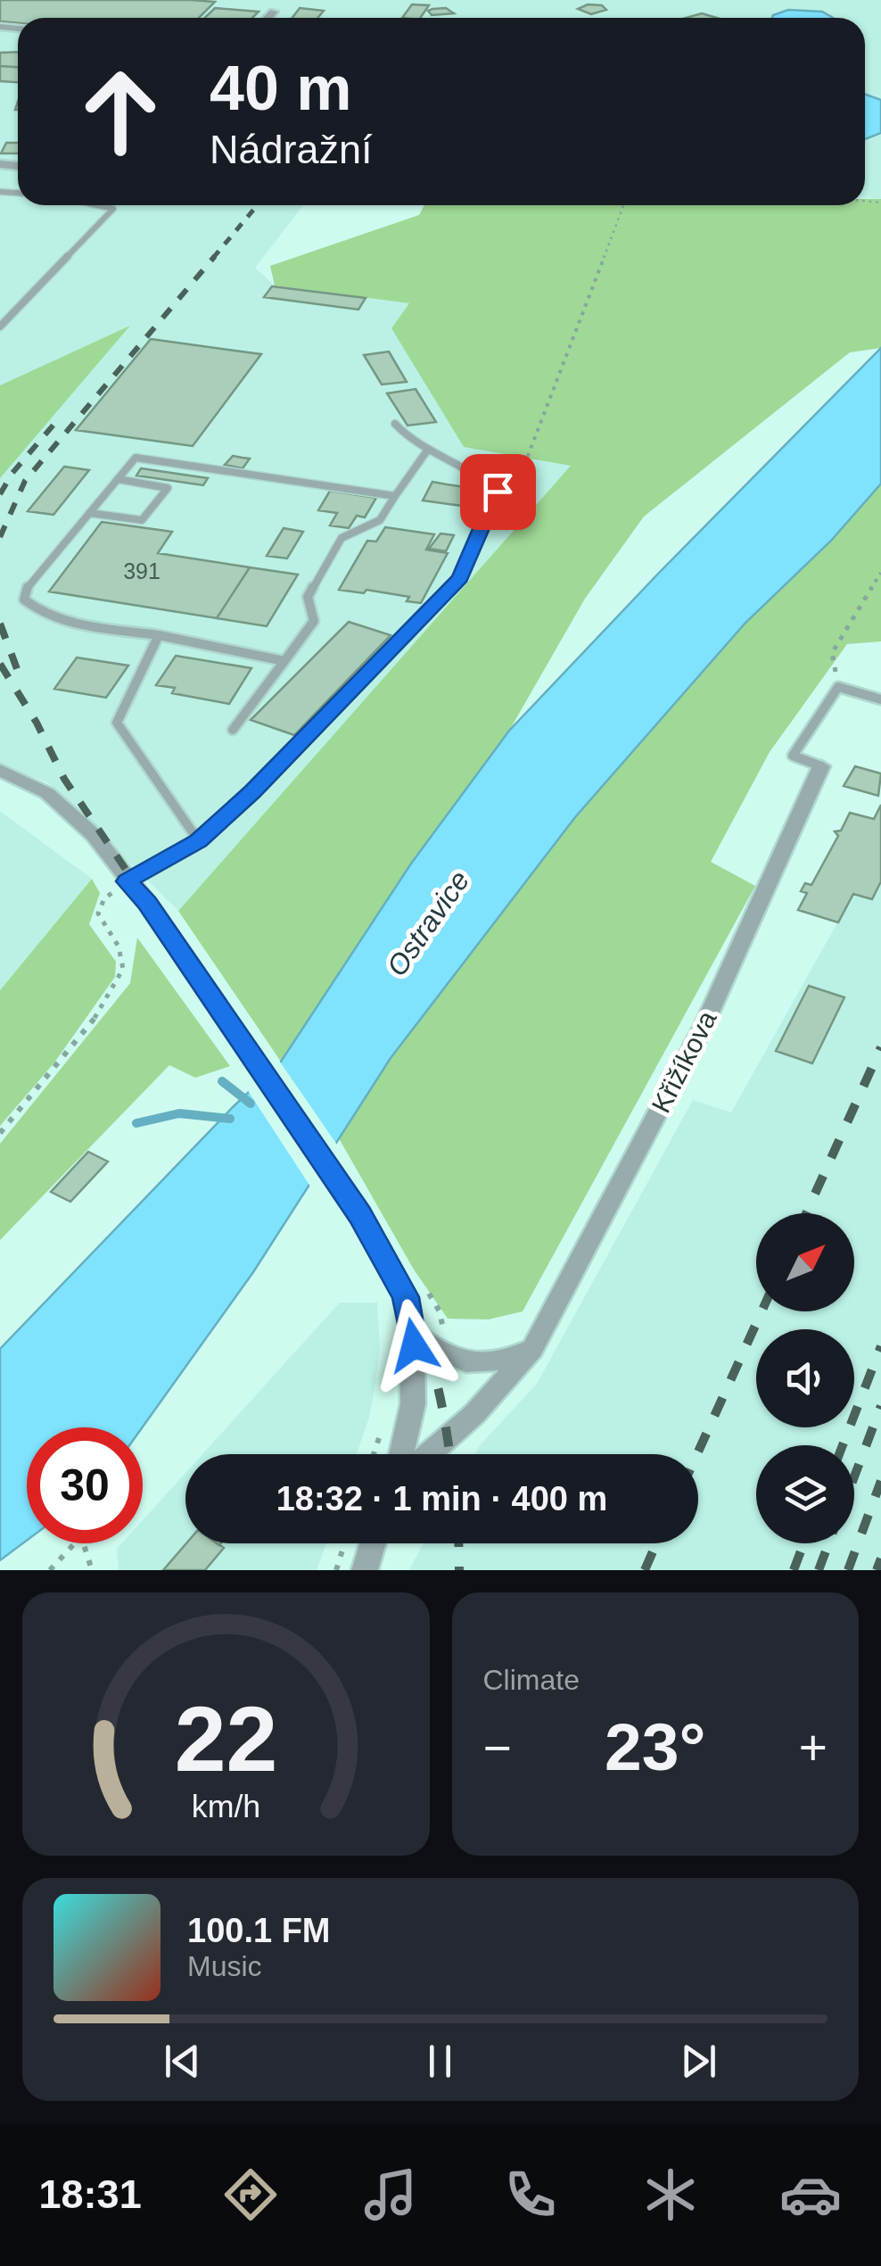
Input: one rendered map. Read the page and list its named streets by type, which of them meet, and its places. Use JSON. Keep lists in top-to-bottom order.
{
  "streets": {
    "street": ["Křižíkova"]
  },
  "water": ["Ostravice"],
  "house_numbers": ["391"],
  "north": "top right",
  "page": {
    "turn": ["40 m", "Nádražní"],
    "limit": "30",
    "trip": "18:32 · 1 min · 400 m",
    "tile": "Climate",
    "heat": ["−", "23°", "+"],
    "song": ["100.1 FM", "Music"],
    "tabs": "18:31",
    "gauge": ["22", "km/h"]
  }
}
